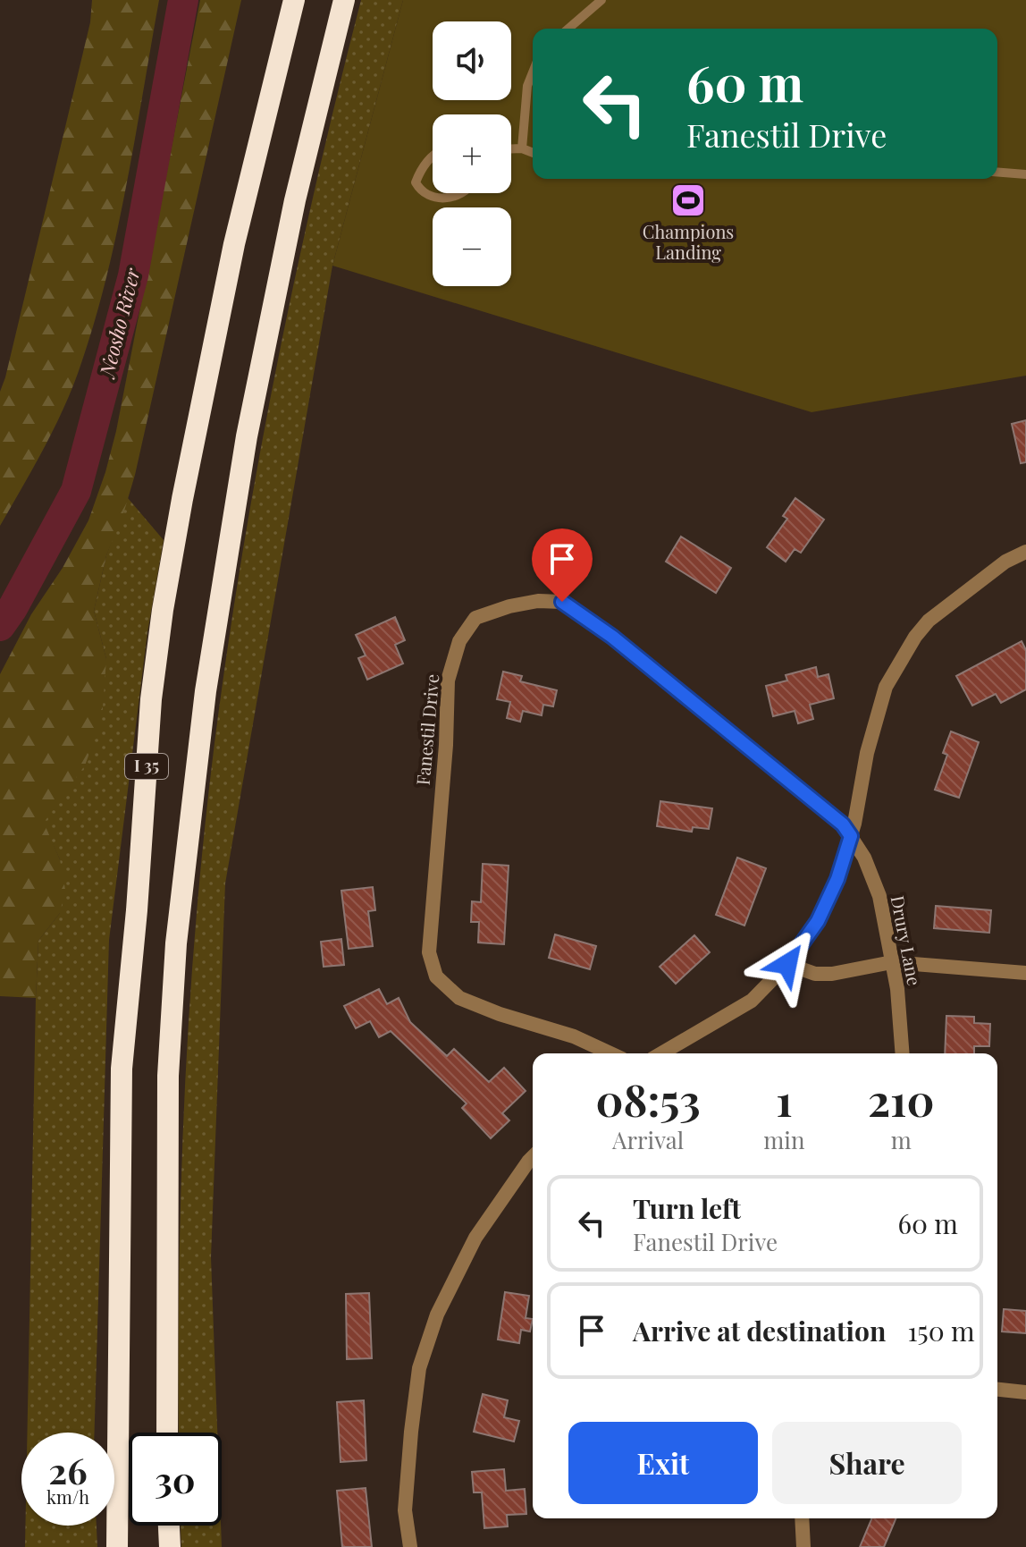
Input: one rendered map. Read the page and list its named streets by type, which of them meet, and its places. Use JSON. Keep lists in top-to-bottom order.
{
  "streets": {
    "highway": ["I 35"],
    "street": ["Fanestil Drive", "Drury Lane"]
  },
  "crossings": [
    ["Fanestil Drive", "Drury Lane"]
  ],
  "water": ["Neosho River"],
  "places": {
    "sports": ["Champions Landing"]
  },
  "page": {
    "map_buttons": ["+", "−"],
    "turn": ["60 m", "Fanestil Drive"],
    "eta": [
      "08:53",
      "Arrival",
      "1",
      "min",
      "210",
      "m"
    ],
    "list": [
      {
        "name": "Turn left",
        "note": "Fanestil Drive",
        "value": "60 m"
      },
      {
        "name": "Arrive at destination",
        "value": "150 m"
      }
    ],
    "buttons": ["Exit", "Share"],
    "speed": "26 km/h",
    "limit": "30"
  }
}
